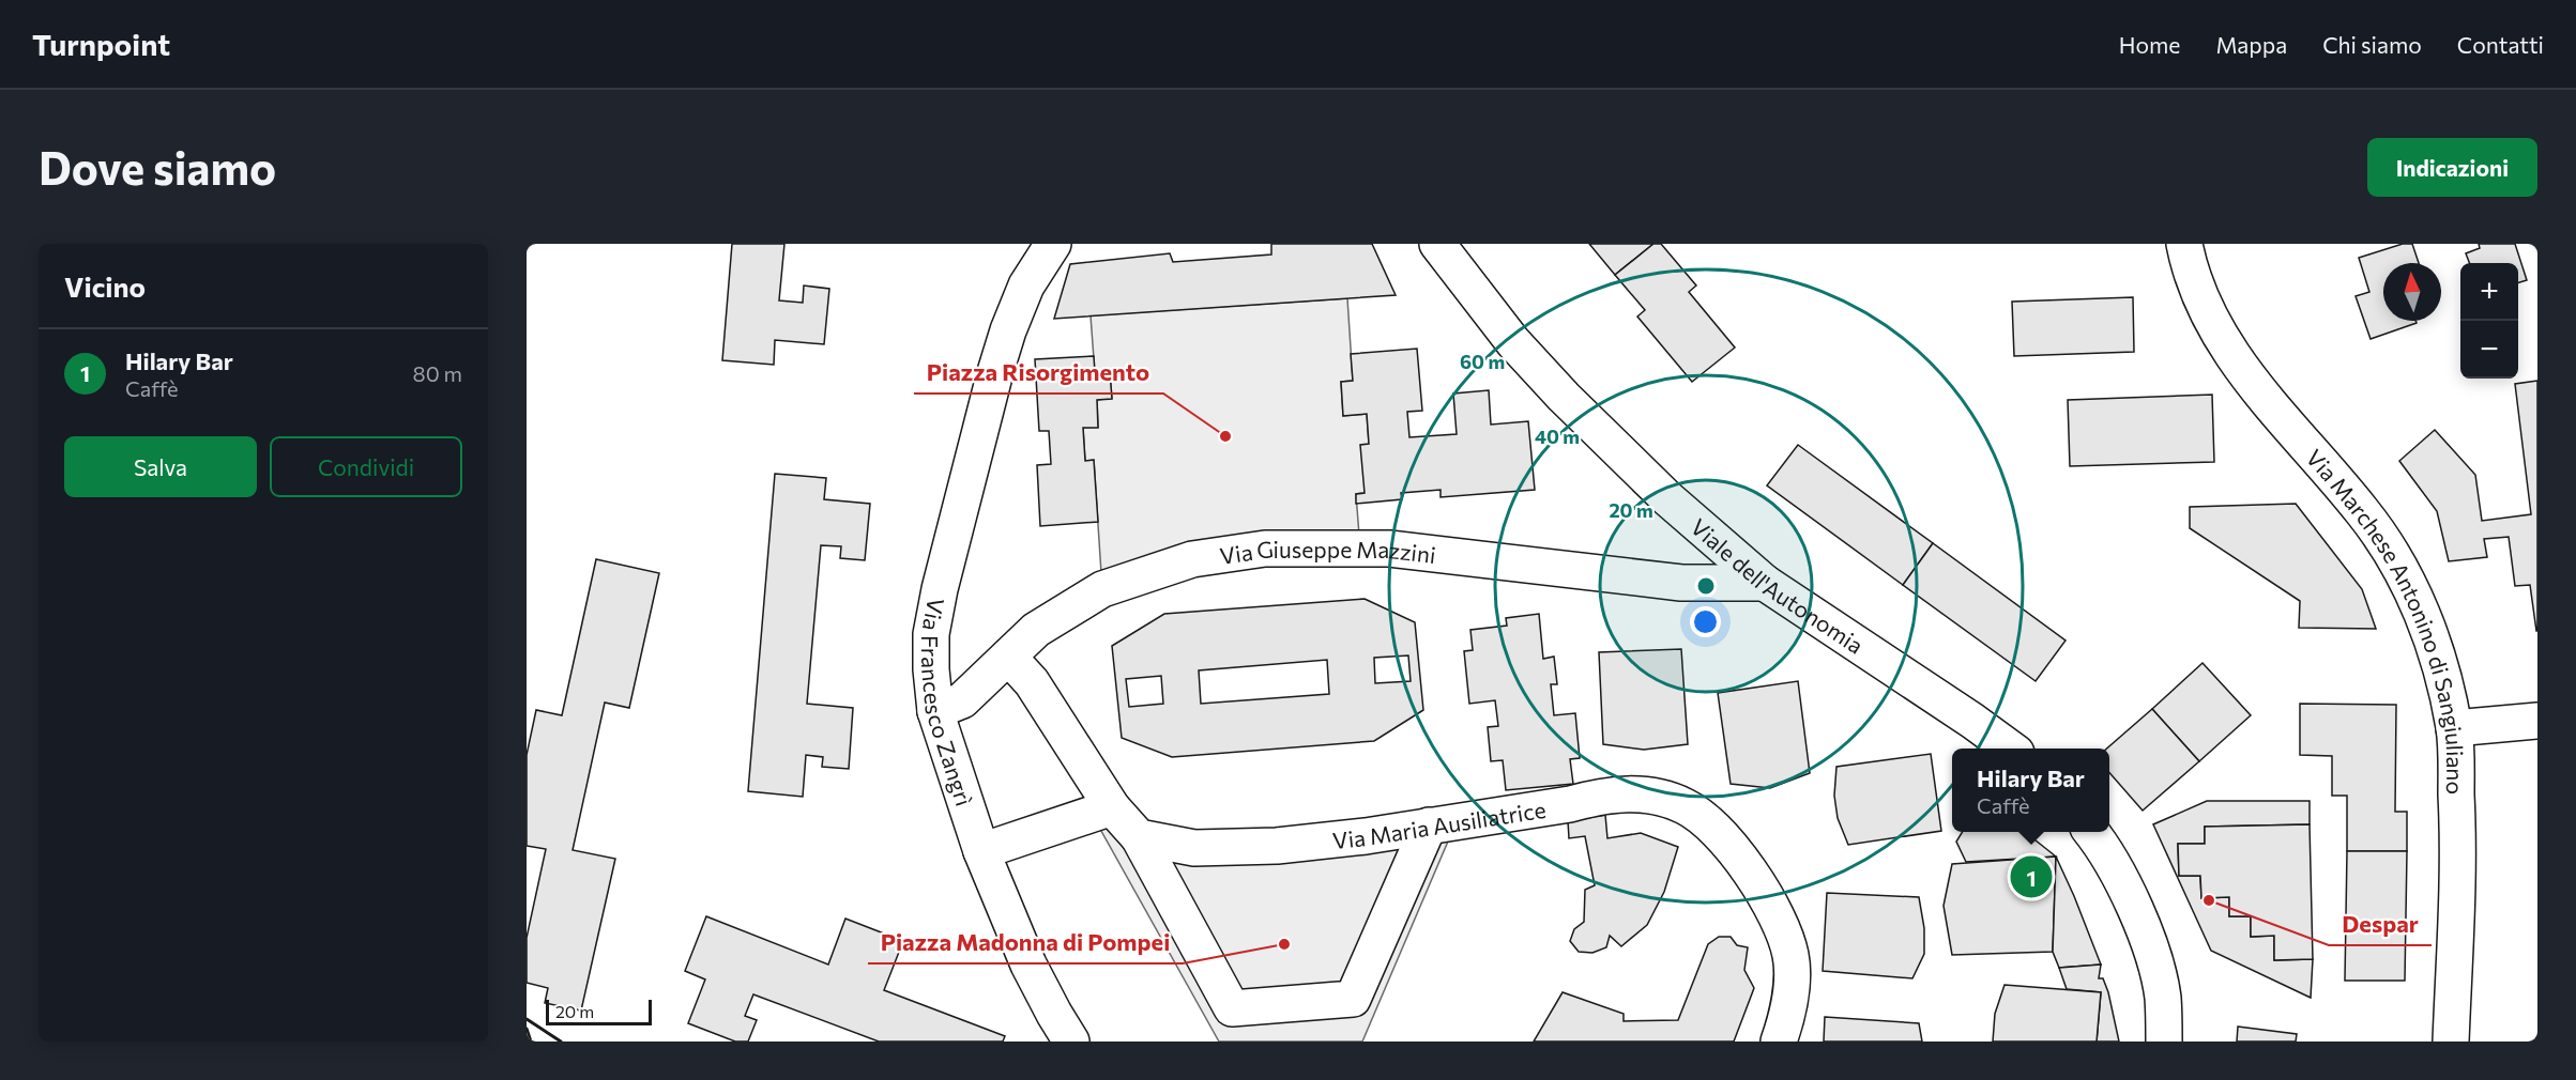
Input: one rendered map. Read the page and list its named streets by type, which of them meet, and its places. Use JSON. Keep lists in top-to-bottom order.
{
  "streets": {
    "street": [
      "Via Giuseppe Mazzini",
      "Viale dell'Autonomia",
      "Via Marchese Antonino di Sangiuliano",
      "Via Francesco Zangrì",
      "Via Maria Ausiliatrice"
    ]
  },
  "crossings": [
    ["Via Giuseppe Mazzini", "Viale dell'Autonomia"],
    ["Via Giuseppe Mazzini", "Via Francesco Zangrì"]
  ],
  "places": ["Piazza Risorgimento", "Despar", "Piazza Madonna di Pompei"],
  "scale_bar": "20 m",
  "north": "top",
  "page": {
    "header": "Turnpoint",
    "nav": [
      "Home",
      "Mappa",
      "Chi siamo",
      "Contatti"
    ],
    "buttons": [
      "Indicazioni",
      ["Salva", "Condividi"]
    ],
    "title": "Dove siamo",
    "heading": "Vicino",
    "map_buttons": ["+", "−"],
    "list": [
      {
        "mark": "1",
        "name": "Hilary Bar",
        "note": "Caffè",
        "value": "80 m"
      }
    ],
    "popup": ["Hilary Bar", "Caffè"],
    "pins": "1",
    "scale": "20 m"
  },
  "rings": ["60 m", "40 m", "20 m"]
}
